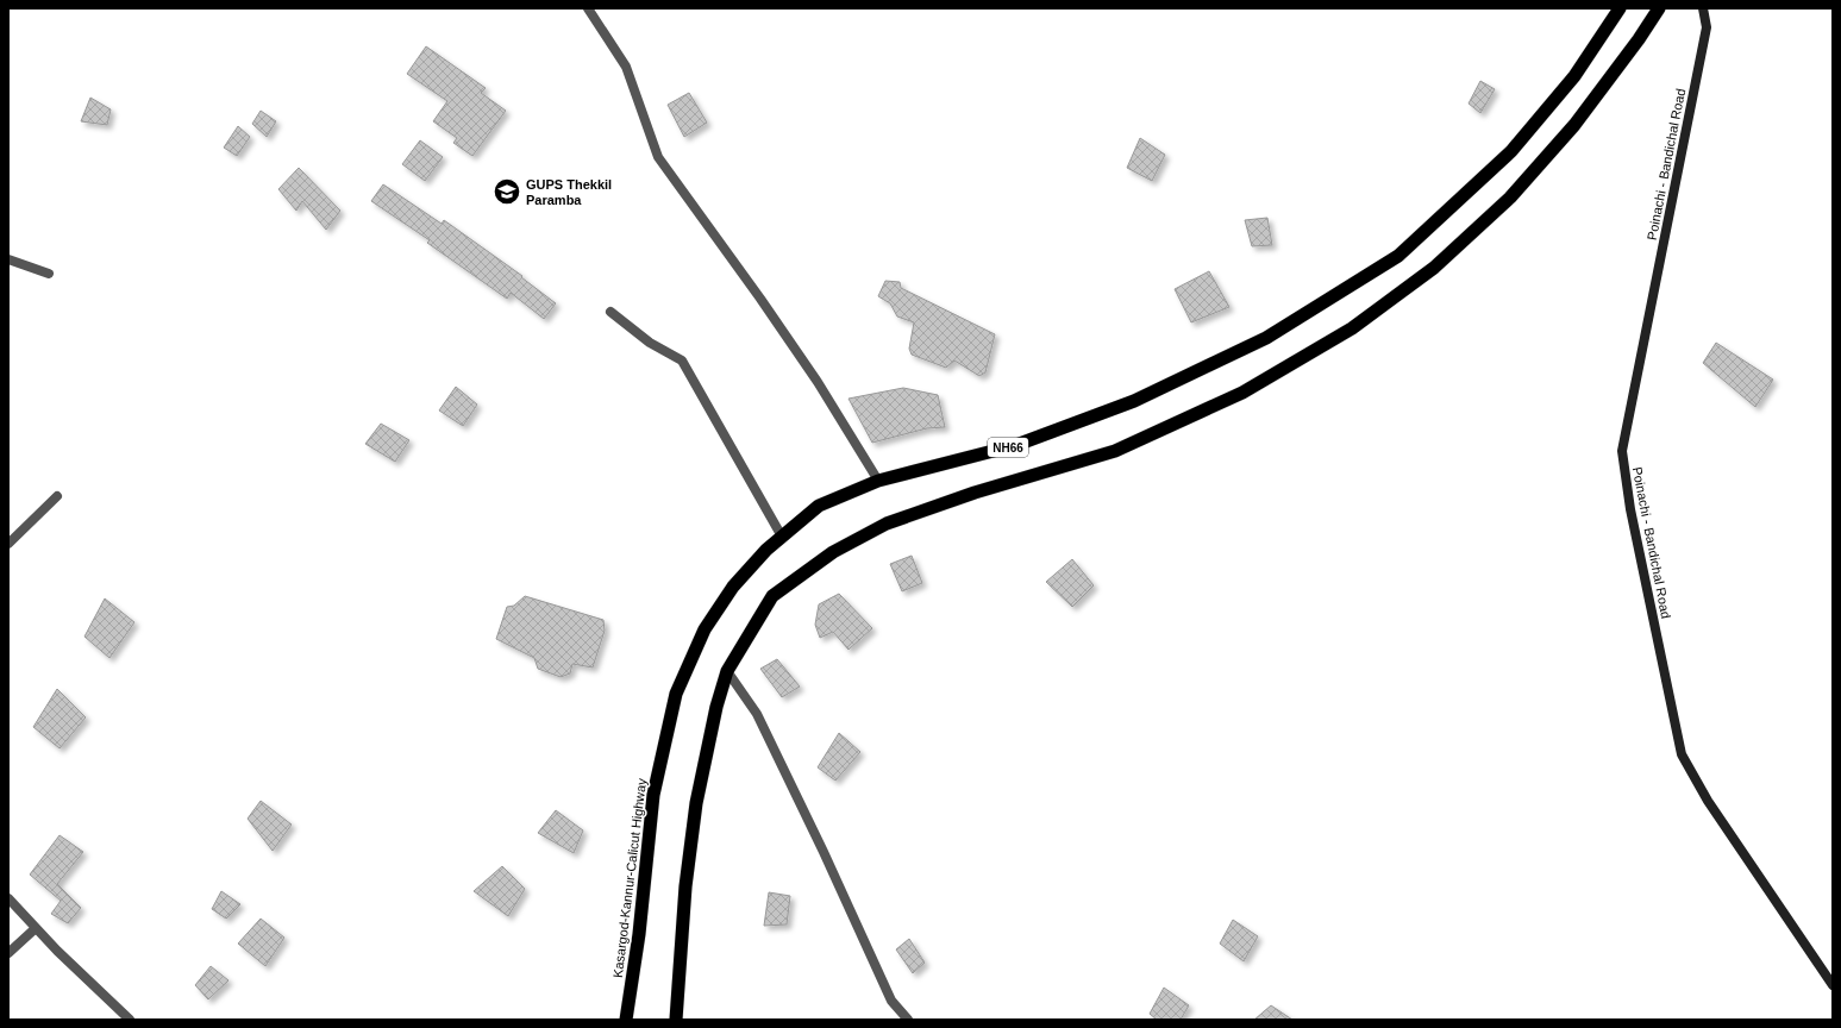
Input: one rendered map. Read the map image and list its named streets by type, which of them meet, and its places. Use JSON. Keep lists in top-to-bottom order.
{
  "streets": {
    "highway": ["NH66", "Kasargod-Kannur-Calicut Highway"],
    "main road": ["Poinachi - Bandichal Road"]
  },
  "places": {
    "school or university": ["GUPS Thekkil Paramba"]
  }
}
